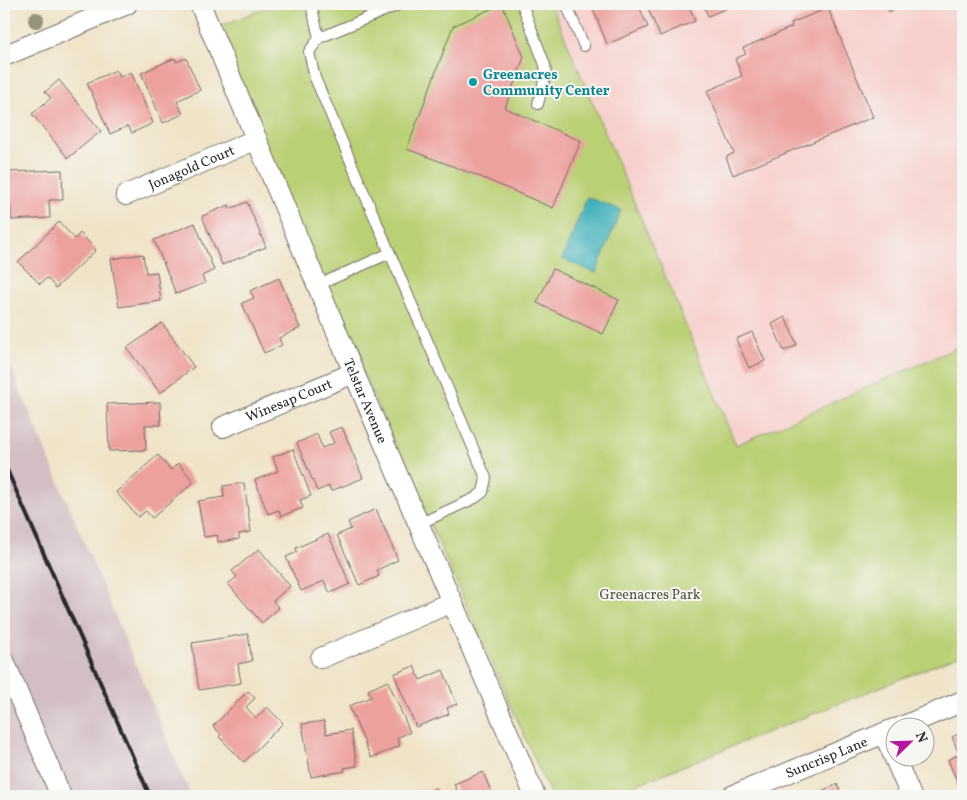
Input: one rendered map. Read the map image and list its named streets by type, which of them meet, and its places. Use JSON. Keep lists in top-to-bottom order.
{
  "streets": {
    "street": [
      "Jonagold Court",
      "Winesap Court",
      "Telstar Avenue",
      "Suncrisp Lane"
    ]
  },
  "crossings": [
    ["Jonagold Court", "Telstar Avenue"],
    ["Winesap Court", "Telstar Avenue"]
  ],
  "parks": ["Greenacres Park"],
  "places": ["Greenacres Community Center"],
  "north": "top right"
}
